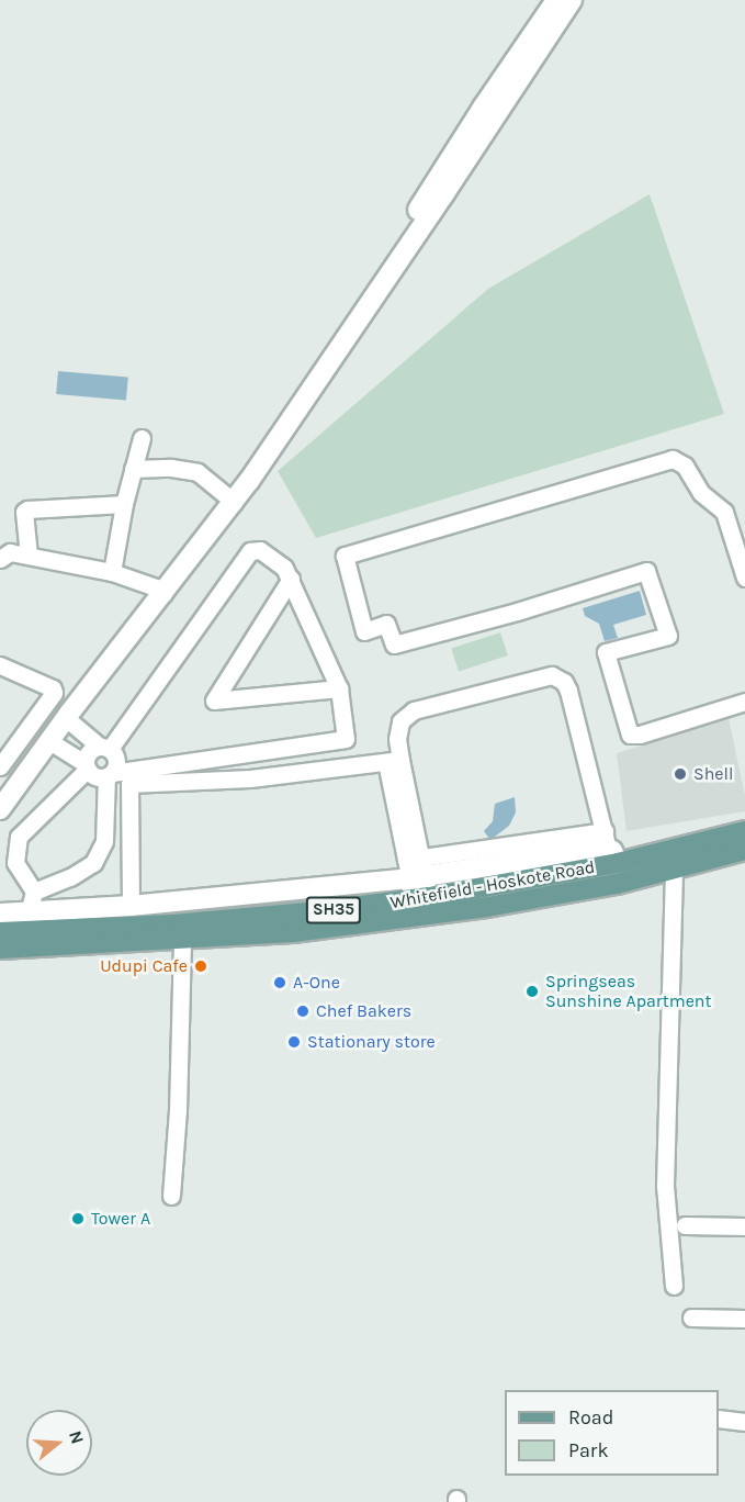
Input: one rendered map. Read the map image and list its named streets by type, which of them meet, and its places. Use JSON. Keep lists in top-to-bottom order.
{
  "streets": {
    "main road": ["Whitefield - Hoskote Road", "SH35"]
  },
  "places": [
    "Shell",
    "Udupi Cafe",
    "A-One",
    "Springseas Sunshine Apartment",
    "Chef Bakers",
    "Stationary store",
    "Tower A"
  ],
  "legend": ["Road", "Park"],
  "north": "right"
}
